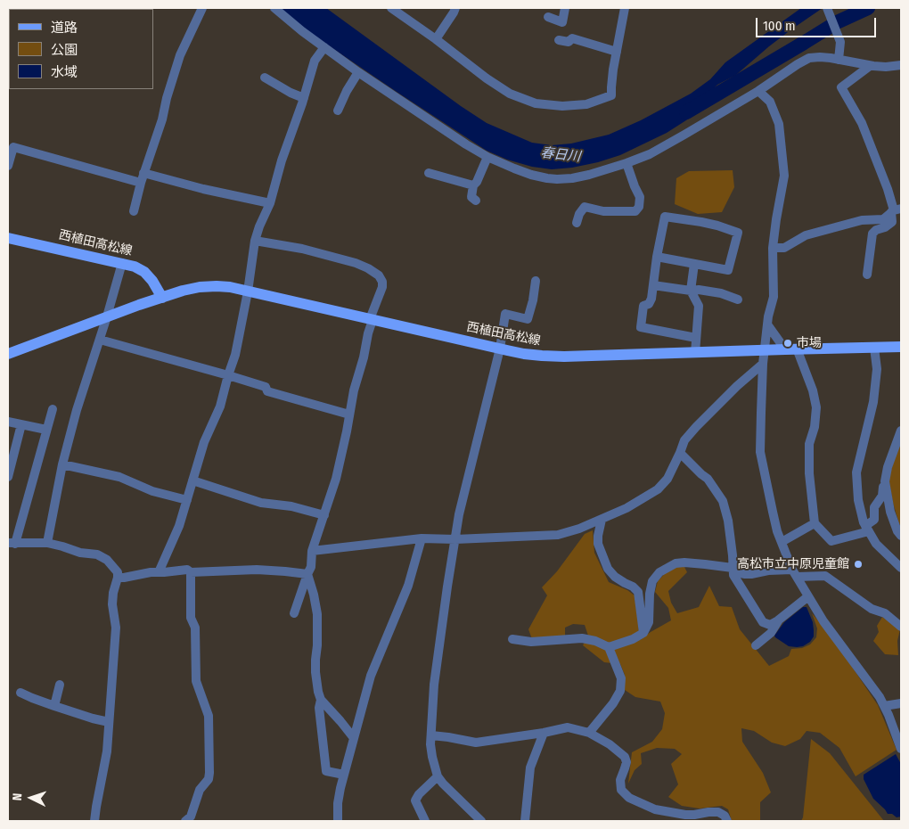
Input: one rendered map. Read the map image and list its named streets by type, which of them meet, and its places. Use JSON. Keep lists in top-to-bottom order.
{
  "streets": {
    "main road": ["西植田高松線"]
  },
  "water": ["春日川"],
  "places": ["市場", "高松市立中原児童館"],
  "legend": ["道路", "公園", "水域"],
  "scale_bar": "100 m",
  "north": "left"
}
